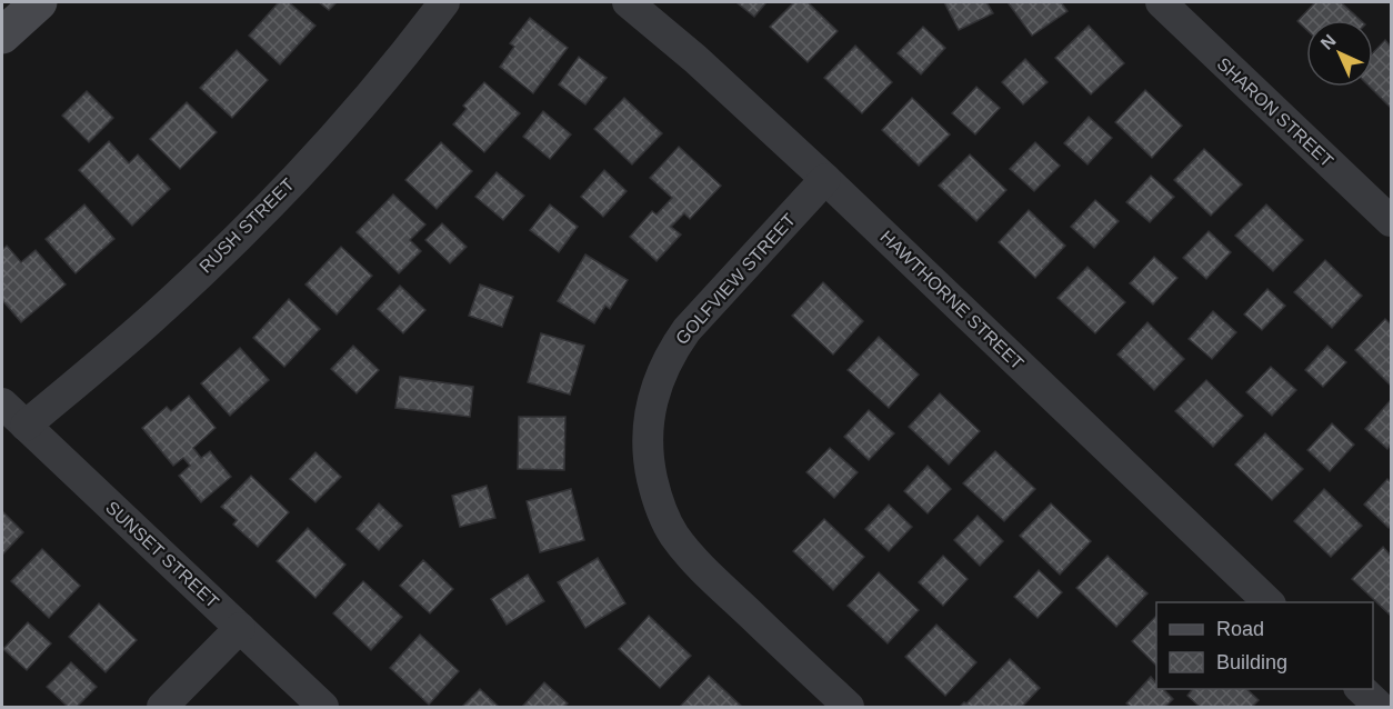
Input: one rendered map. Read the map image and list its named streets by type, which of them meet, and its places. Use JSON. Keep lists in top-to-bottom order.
{
  "streets": {
    "street": [
      "SHARON STREET",
      "RUSH STREET",
      "GOLFVIEW STREET",
      "HAWTHORNE STREET",
      "SUNSET STREET"
    ]
  },
  "crossings": [
    ["RUSH STREET", "SUNSET STREET"],
    ["GOLFVIEW STREET", "HAWTHORNE STREET"]
  ],
  "legend": ["Road", "Building"],
  "north": "top left"
}
